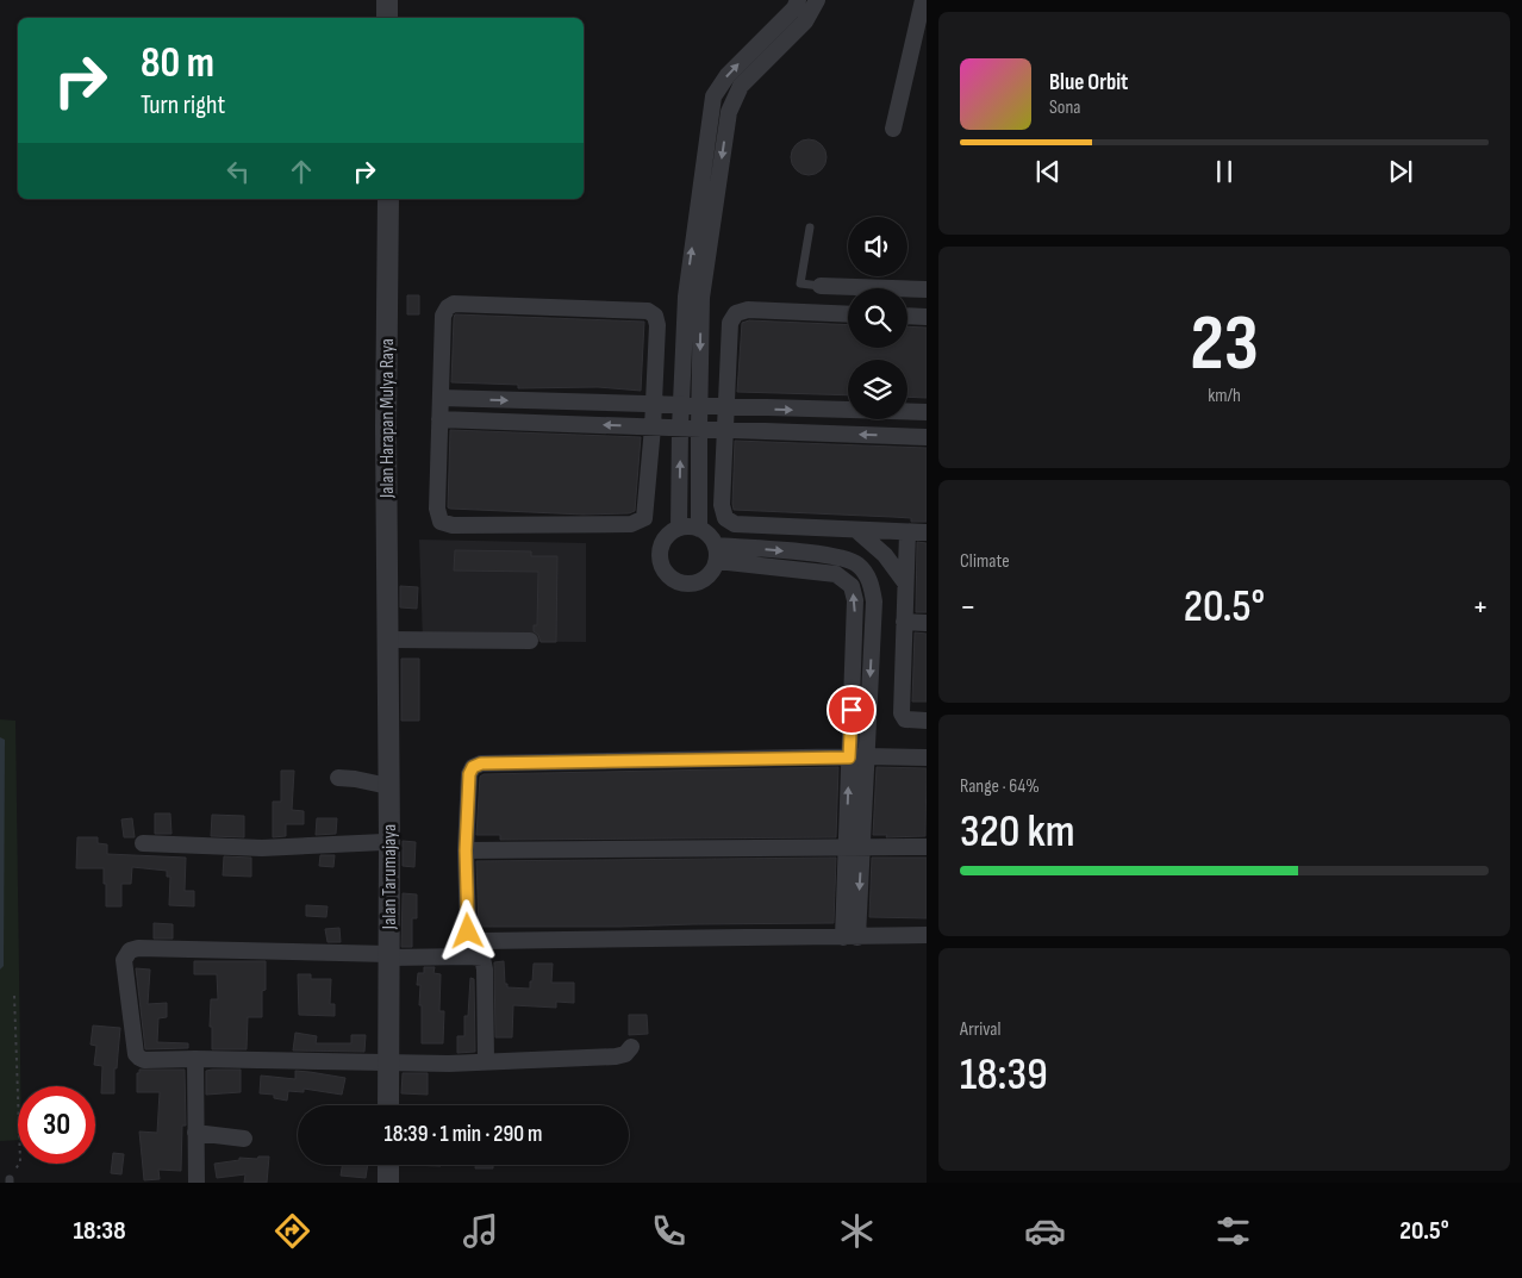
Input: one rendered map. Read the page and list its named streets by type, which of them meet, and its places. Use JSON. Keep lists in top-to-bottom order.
{
  "streets": {
    "street": ["Jalan Harapan Mulya Raya", "Jalan Tarumajaya"]
  },
  "crossings": [
    ["Jalan Harapan Mulya Raya", "Jalan Tarumajaya"]
  ],
  "page": {
    "turn": ["80 m", "Turn right"],
    "song": ["Blue Orbit", "Sona"],
    "tile": [
      ["23", "km/h"],
      "Climate",
      ["Range · 64%", "320 km"],
      ["Arrival", "18:39"]
    ],
    "heat": ["−", "20.5°", "+"],
    "limit": "30",
    "trip": "18:39 · 1 min · 290 m",
    "tabs": ["18:38", "20.5°"]
  }
}
